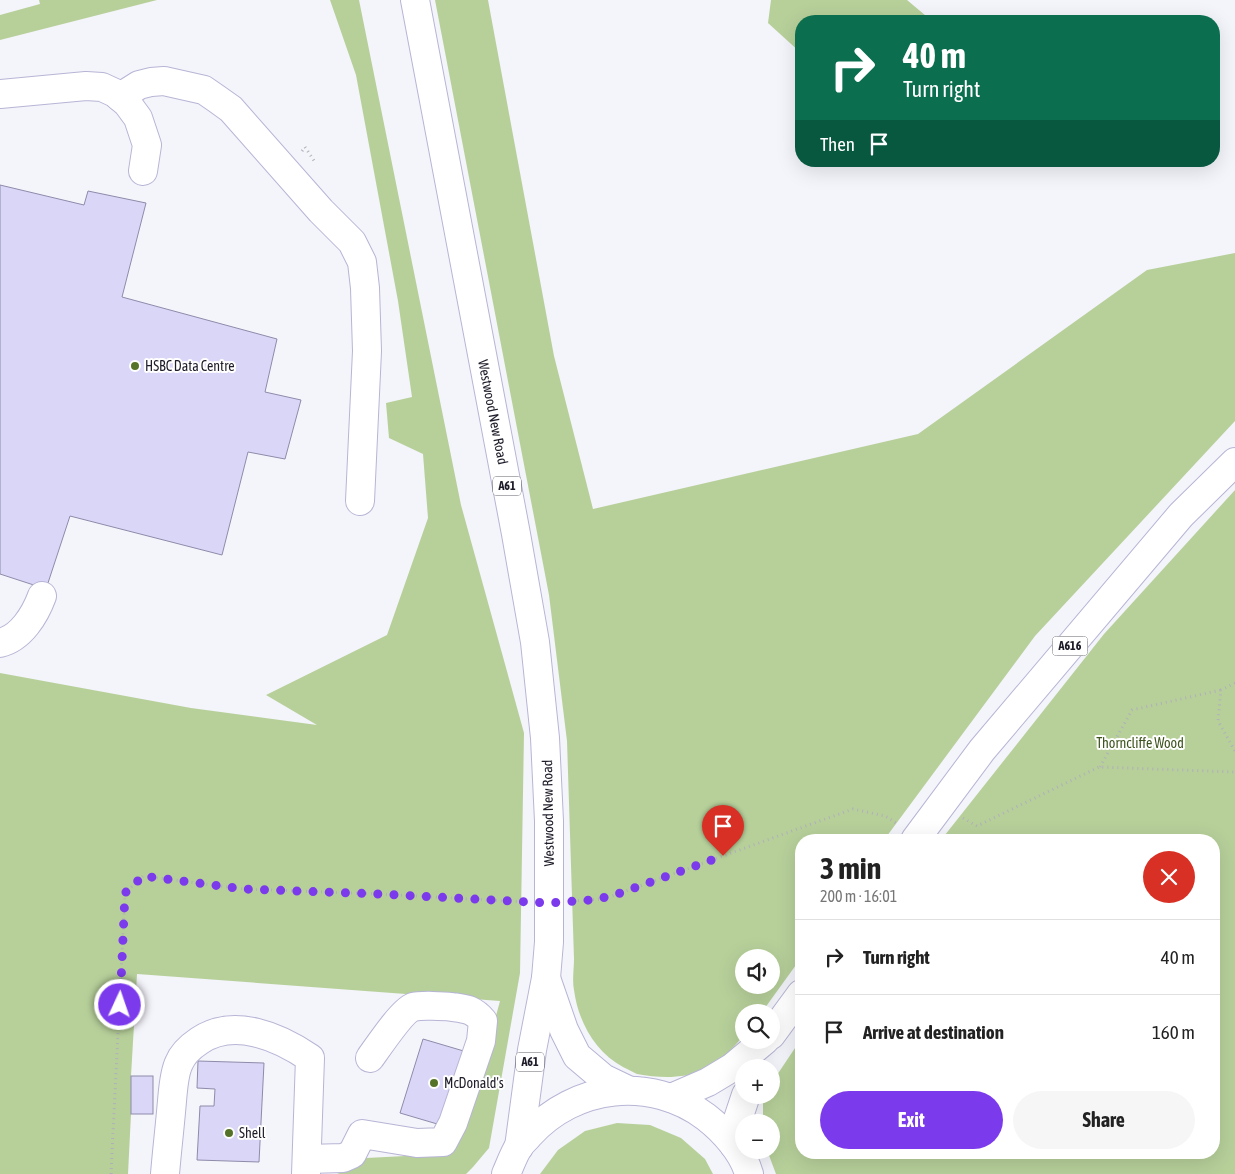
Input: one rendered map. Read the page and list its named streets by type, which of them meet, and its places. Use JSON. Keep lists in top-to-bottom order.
{
  "streets": {
    "main road": ["Westwood New Road", "A61", "A616"]
  },
  "parks": ["Thorncliffe Wood"],
  "places": ["HSBC Data Centre", "McDonald's", "Shell"],
  "page": {
    "turn": ["40 m", "Turn right"],
    "then": "Then",
    "heading": ["3 min", "200 m · 16:01"],
    "list": [
      {
        "name": "Turn right",
        "value": "40 m"
      },
      {
        "name": "Arrive at destination",
        "value": "160 m"
      }
    ],
    "map_buttons": ["+", "−"],
    "buttons": ["Exit", "Share"]
  }
}
